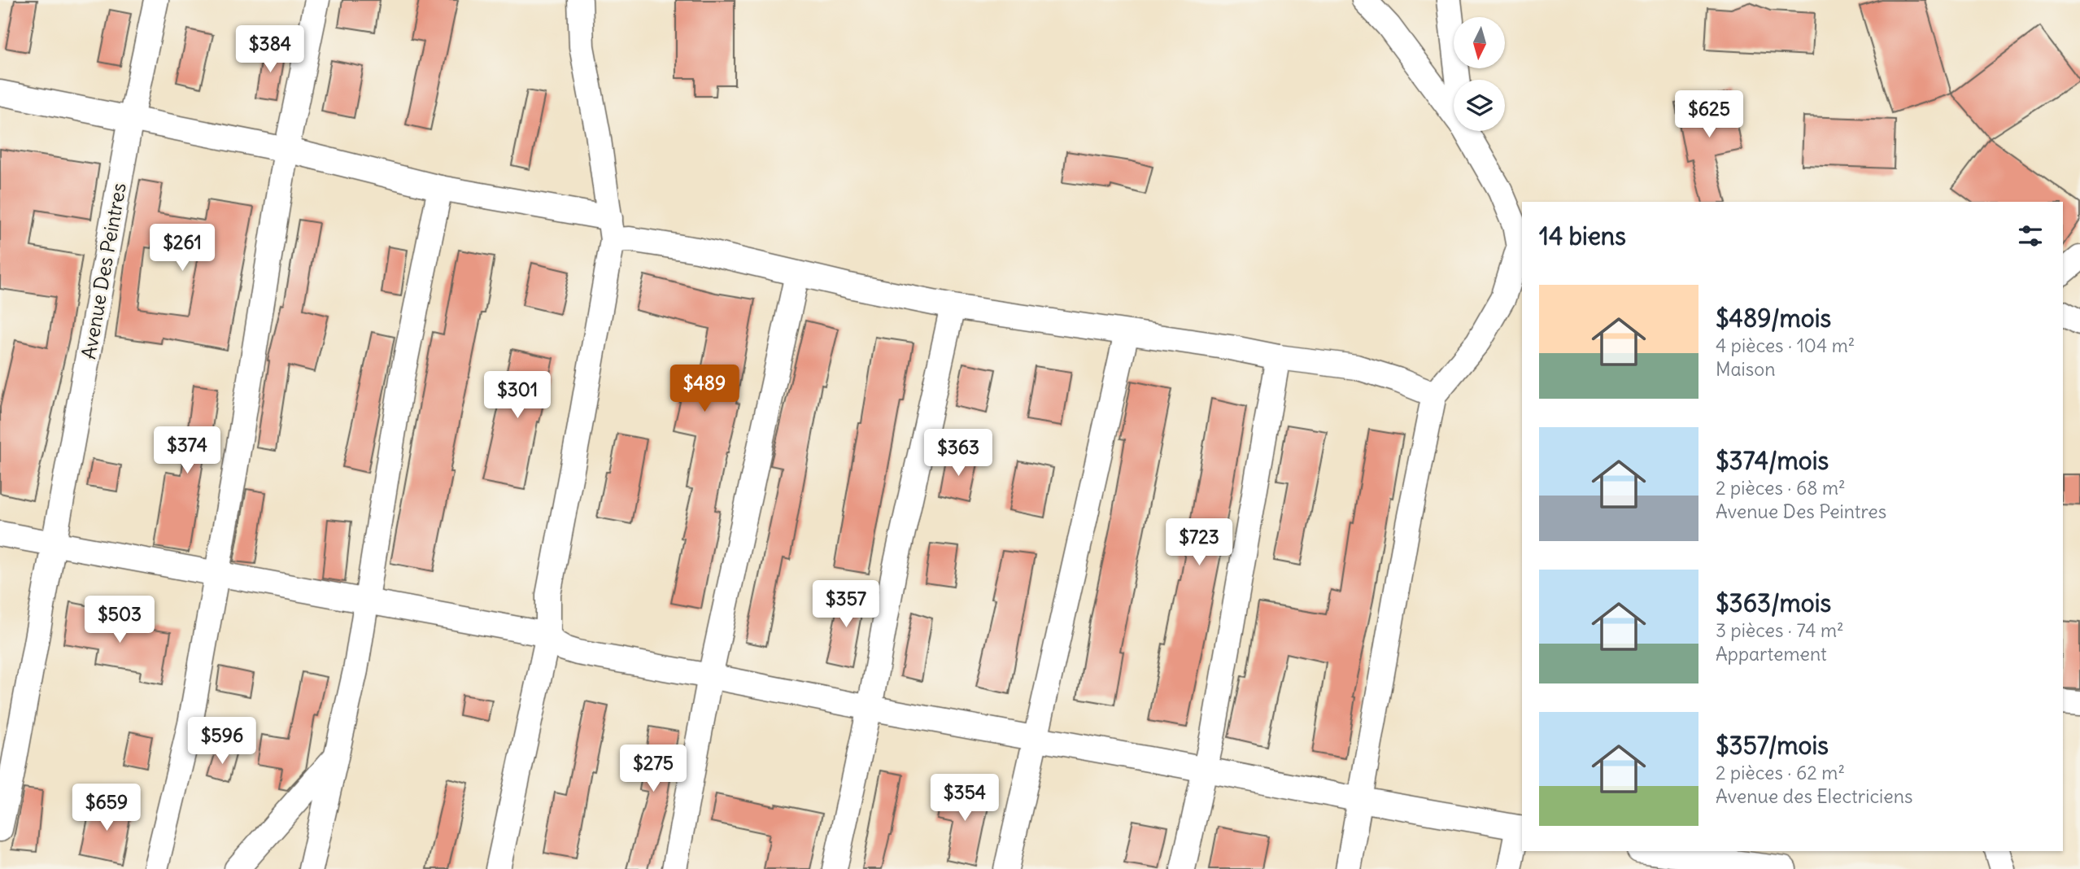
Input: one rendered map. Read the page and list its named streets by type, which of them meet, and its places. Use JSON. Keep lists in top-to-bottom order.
{
  "streets": {
    "street": ["Avenue Des Peintres"]
  },
  "north": "bottom",
  "page": {
    "price": [
      "$384",
      "$625",
      "$261",
      "$489",
      "$301",
      "$374",
      "$363",
      "$723",
      "$357",
      "$503",
      "$596",
      "$275",
      "$354",
      "$659"
    ],
    "heading": "14 biens",
    "list": [
      {
        "name": "$489/mois",
        "note": "4 pièces · 104 m² · Maison"
      },
      {
        "name": "$374/mois",
        "note": "2 pièces · 68 m² · Avenue Des Peintres"
      },
      {
        "name": "$363/mois",
        "note": "3 pièces · 74 m² · Appartement"
      },
      {
        "name": "$357/mois",
        "note": "2 pièces · 62 m² · Avenue des Electriciens"
      }
    ]
  }
}
